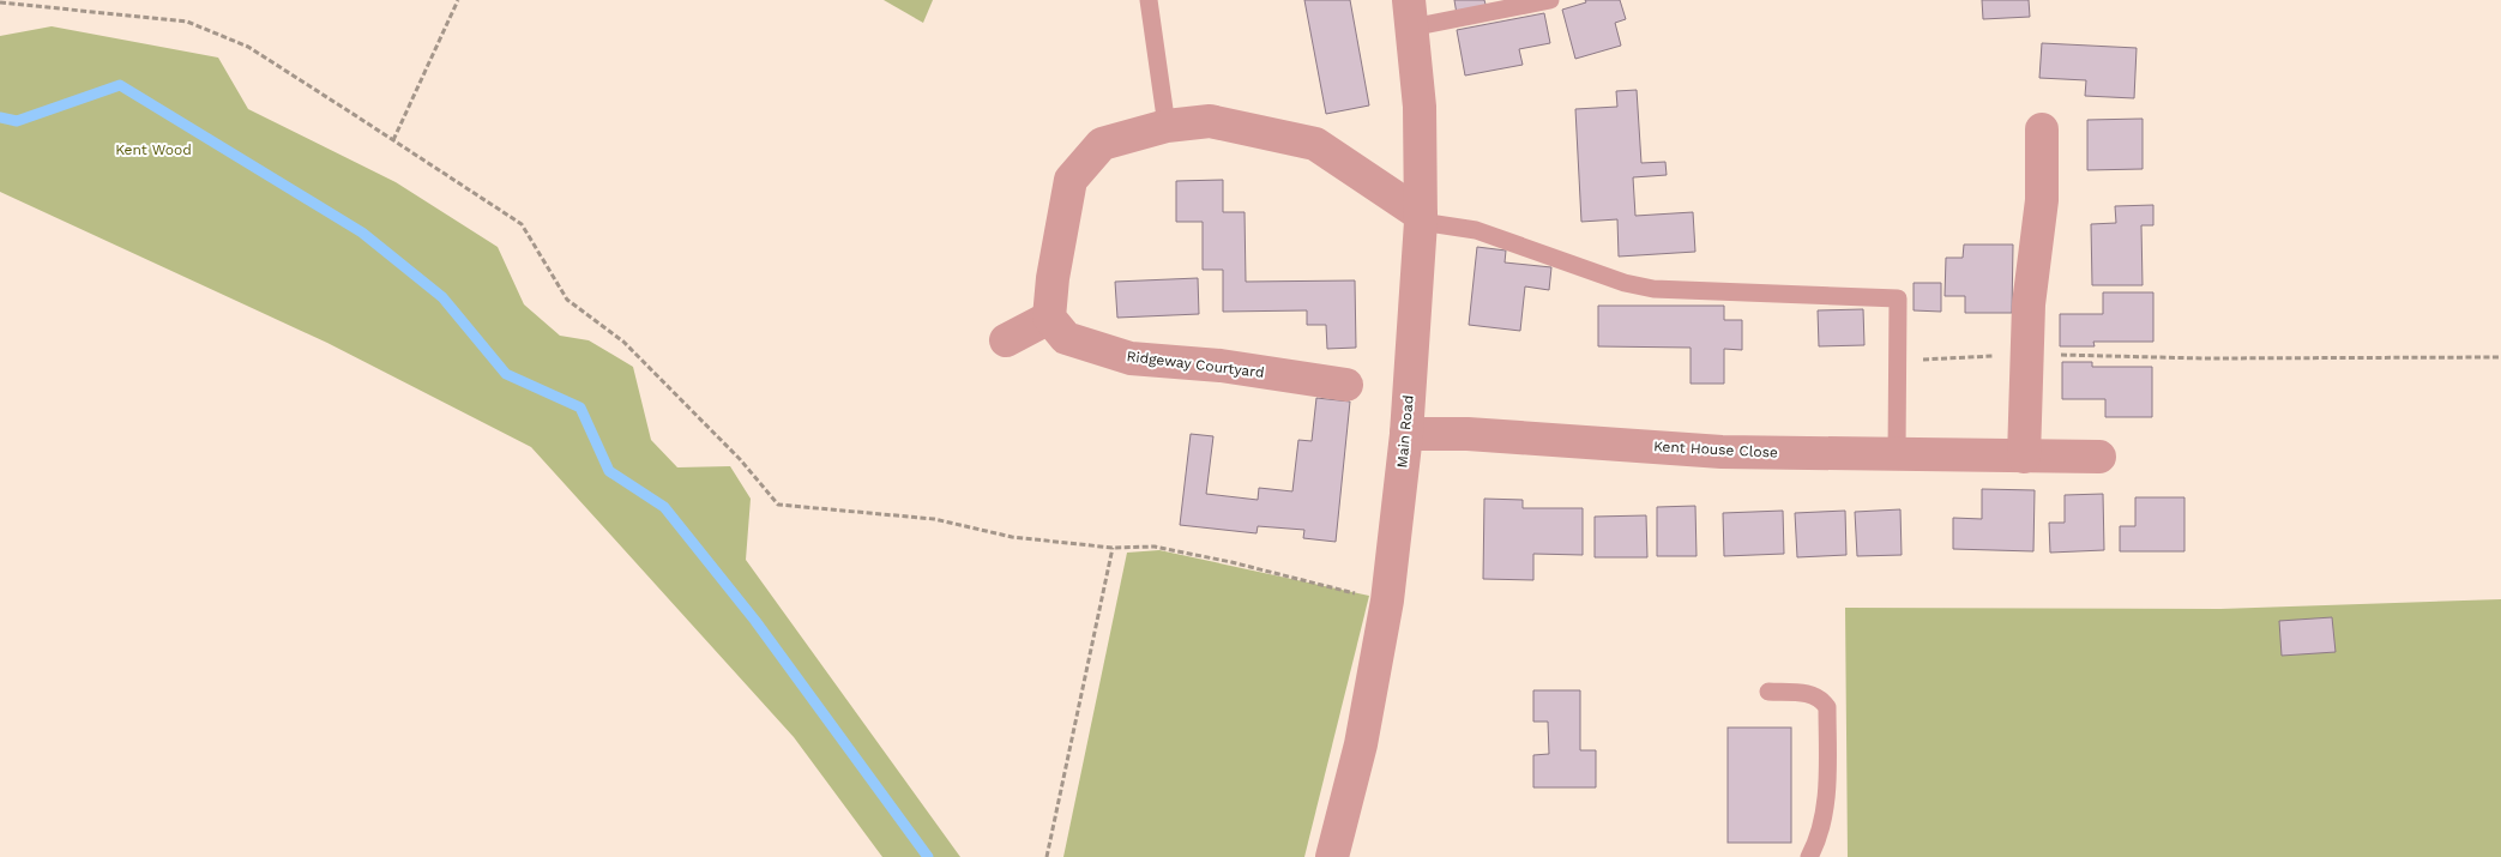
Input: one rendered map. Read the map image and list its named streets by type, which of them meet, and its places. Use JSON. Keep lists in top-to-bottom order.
{
  "streets": {
    "street": ["Ridgeway Courtyard", "Main Road", "Kent House Close"]
  },
  "crossings": [
    ["Main Road", "Kent House Close"]
  ],
  "parks": ["Kent Wood"]
}
